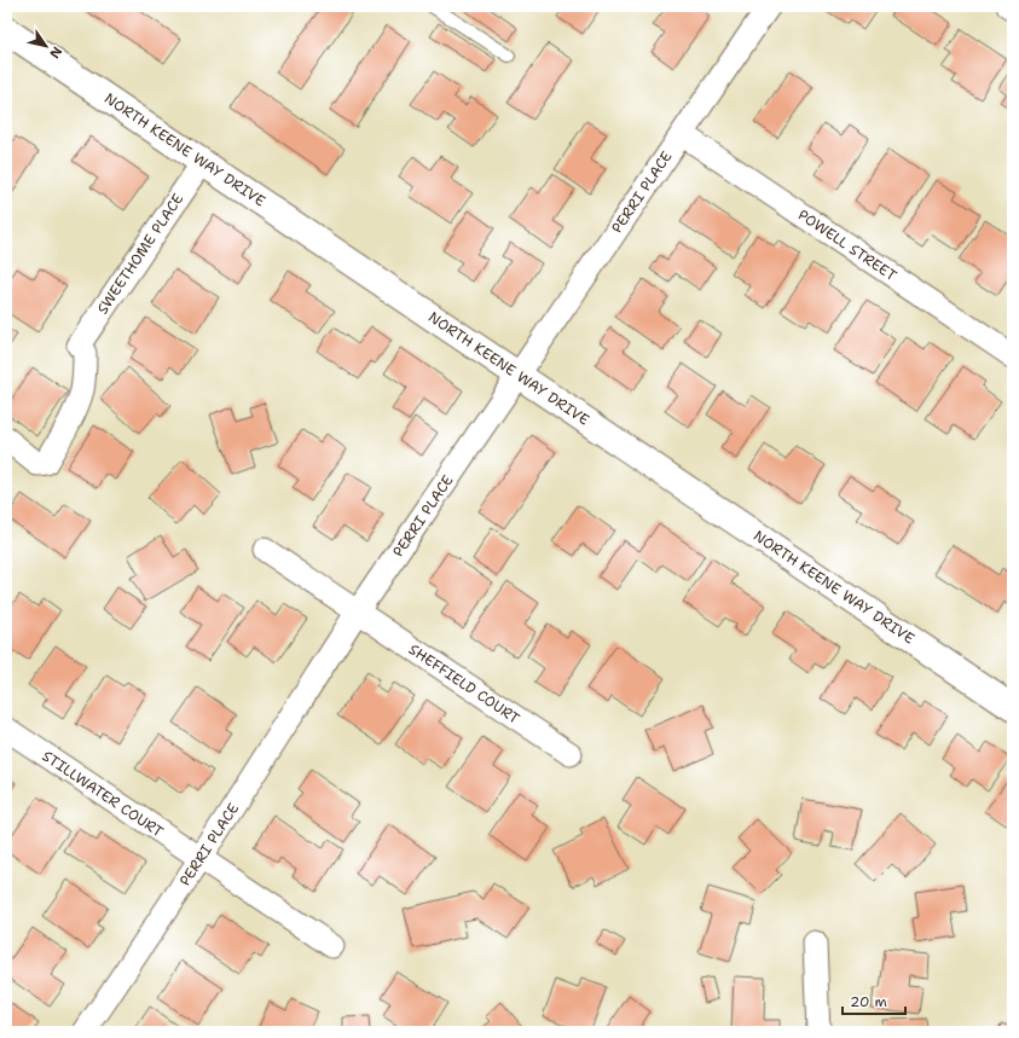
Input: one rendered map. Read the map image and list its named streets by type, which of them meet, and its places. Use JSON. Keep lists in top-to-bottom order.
{
  "streets": {
    "street": [
      "NORTH KEENE WAY DRIVE",
      "PERRI PLACE",
      "POWELL STREET",
      "SWEETHOME PLACE",
      "SHEFFIELD COURT",
      "STILLWATER COURT"
    ]
  },
  "crossings": [
    ["NORTH KEENE WAY DRIVE", "PERRI PLACE"],
    ["NORTH KEENE WAY DRIVE", "SWEETHOME PLACE"],
    ["PERRI PLACE", "POWELL STREET"],
    ["PERRI PLACE", "SHEFFIELD COURT"],
    ["PERRI PLACE", "STILLWATER COURT"]
  ],
  "scale_bar": "20 m",
  "north": "bottom right"
}
